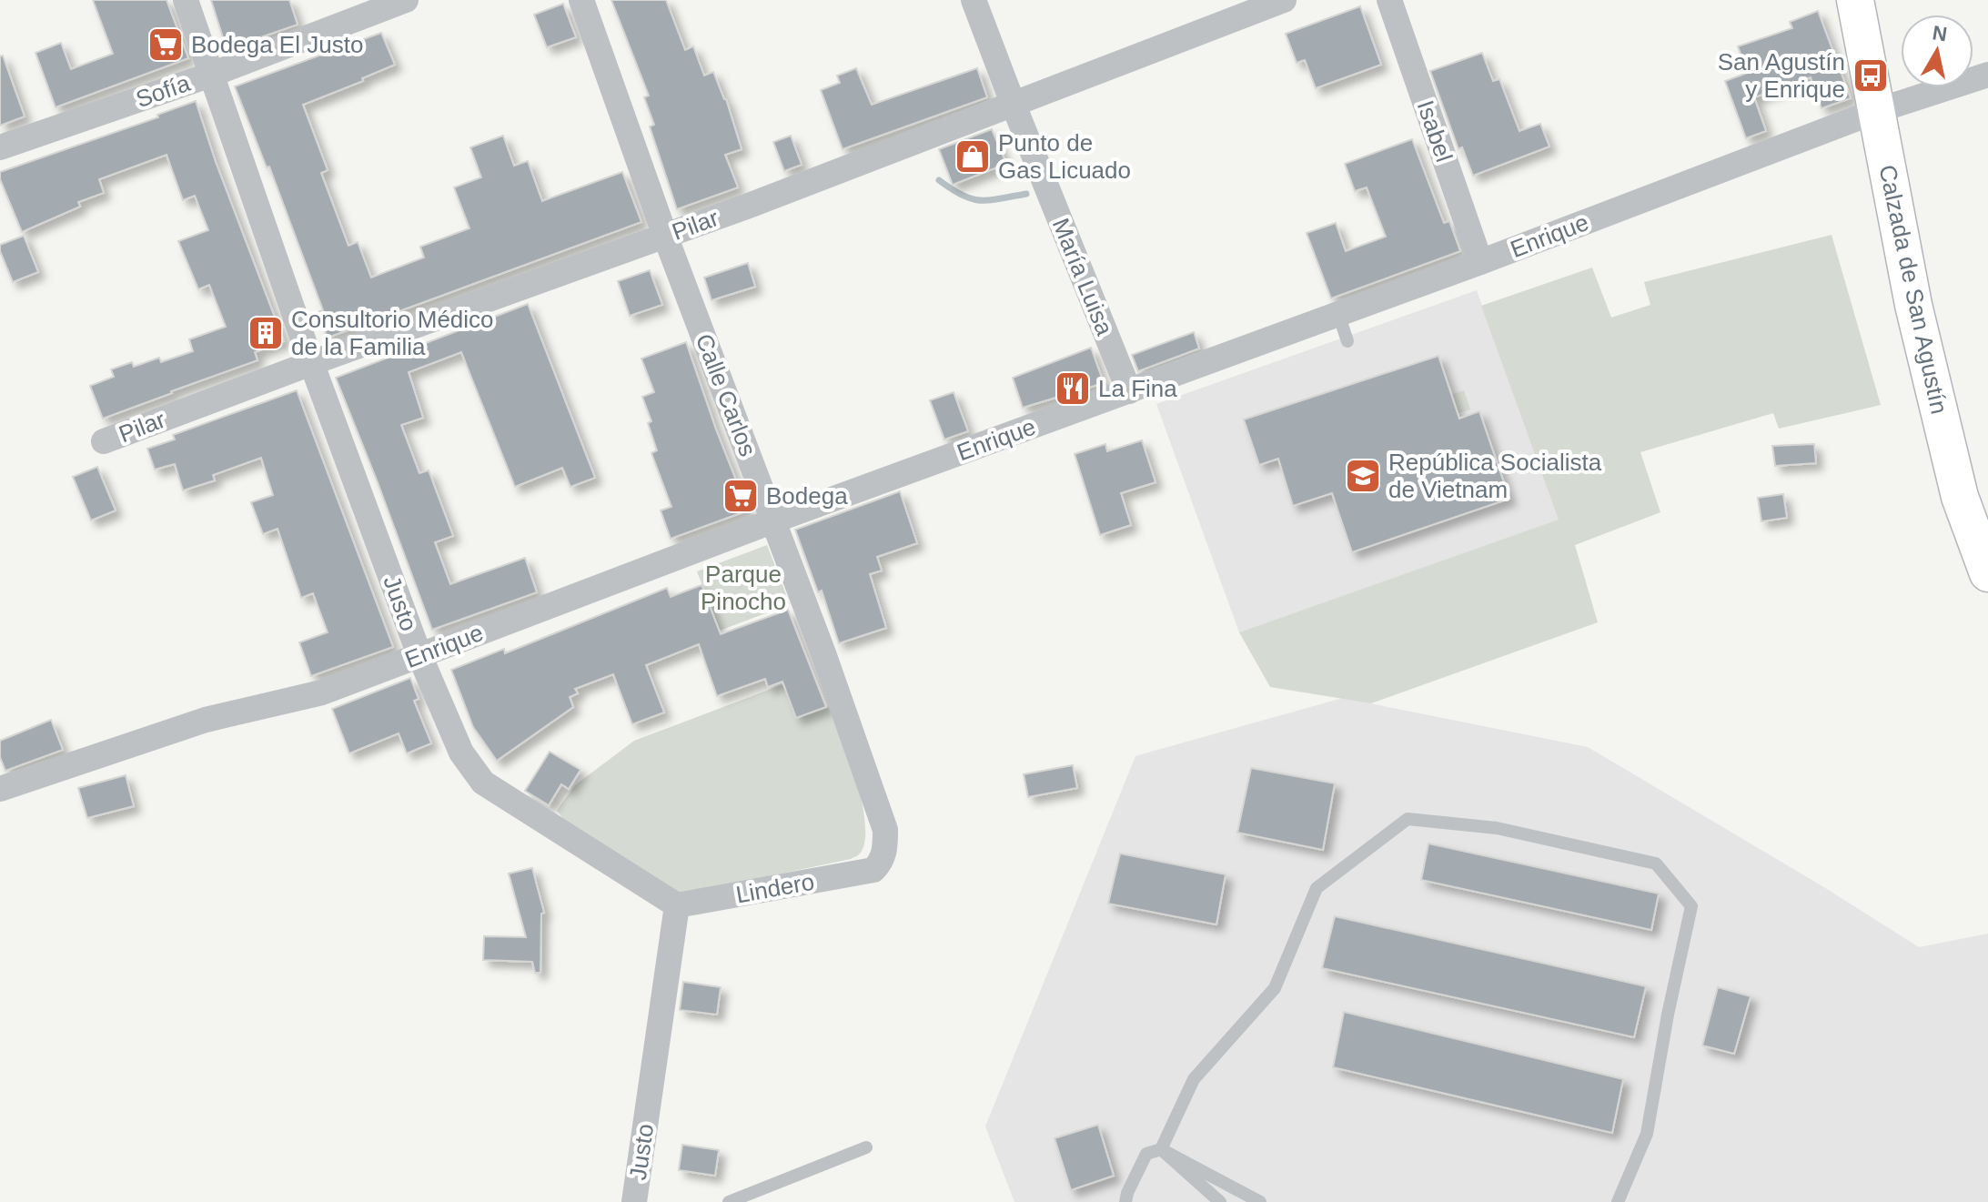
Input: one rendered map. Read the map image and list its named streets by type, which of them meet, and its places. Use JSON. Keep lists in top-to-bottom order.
{
  "streets": {
    "main road": ["Calzada de San Agustín"],
    "street": [
      "Sofía",
      "Isabel",
      "Pilar",
      "Enrique",
      "María Luisa",
      "Calle Carlos",
      "Justo",
      "Lindero"
    ]
  },
  "crossings": [
    ["Sofía", "Justo"],
    ["Isabel", "Enrique"],
    ["Pilar", "María Luisa"],
    ["Pilar", "Calle Carlos"],
    ["Pilar", "Justo"],
    ["Enrique", "María Luisa"],
    ["Enrique", "Calzada de San Agustín"],
    ["Enrique", "Calle Carlos"],
    ["Enrique", "Justo"],
    ["Calle Carlos", "Lindero"],
    ["Justo", "Lindero"]
  ],
  "parks": ["Parque Pinocho"],
  "places": {
    "supermarket": ["Bodega El Justo", "Bodega"],
    "bus stop": ["San Agustín y Enrique"],
    "shop": ["Punto de Gas Licuado"],
    "building": ["Consultorio Médico de la Familia"],
    "restaurant": ["La Fina"],
    "school or university": ["República Socialista de Vietnam"]
  },
  "north": "top"
}
